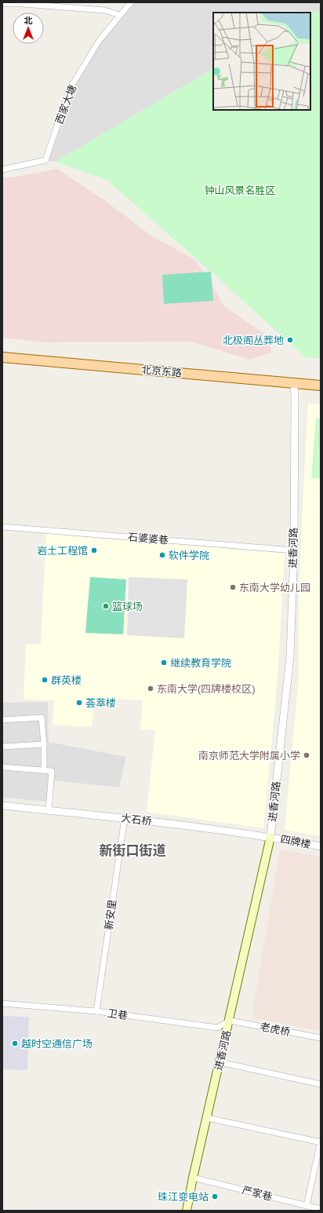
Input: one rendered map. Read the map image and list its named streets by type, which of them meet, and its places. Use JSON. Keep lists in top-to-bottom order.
{
  "streets": {
    "main road": ["北京东路", "进香河路"],
    "street": [
      "西家大塘",
      "石婆婆巷",
      "大石桥",
      "四牌楼",
      "新安里",
      "卫巷",
      "老虎桥",
      "严家巷"
    ]
  },
  "crossings": [
    ["北京东路", "进香河路"],
    ["石婆婆巷", "进香河路"],
    ["进香河路", "大石桥"],
    ["进香河路", "四牌楼"],
    ["进香河路", "卫巷"],
    ["进香河路", "老虎桥"],
    ["进香河路", "严家巷"],
    ["大石桥", "四牌楼"],
    ["大石桥", "新安里"],
    ["新安里", "卫巷"],
    ["卫巷", "老虎桥"]
  ],
  "districts": ["新街口街道"],
  "parks": ["钟山风景名胜区"],
  "places": [
    "北极阁丛葬地",
    "岩土工程馆",
    "软件学院",
    "东南大学幼儿园",
    "篮球场",
    "继续教育学院",
    "群英楼",
    "东南大学(四牌楼校区)",
    "荟萃楼",
    "南京师范大学附属小学",
    "越时空通信广场",
    "珠江变电站"
  ],
  "north": "top"
}
